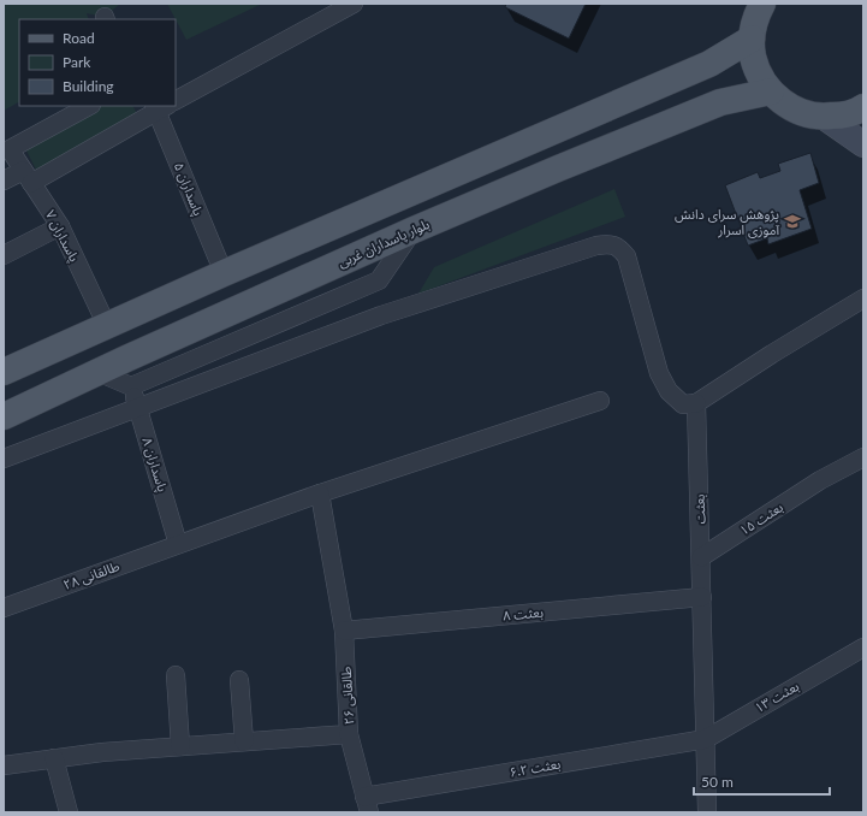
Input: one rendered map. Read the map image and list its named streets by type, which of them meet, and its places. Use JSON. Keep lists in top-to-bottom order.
{
  "streets": {
    "main road": ["بلوار پاسداران غربی"],
    "street": [
      "پاسداران ۵",
      "پاسداران ۷",
      "پاسداران ۸",
      "بعثت",
      "بعثت ۱۵",
      "طالقانی ۲۸",
      "بعثت ۸",
      "طالقانی ۲۶",
      "بعثت ۱۳",
      "بعثت ۶.۲"
    ]
  },
  "crossings": [
    ["پاسداران ۸", "طالقانی ۲۸"],
    ["بعثت", "بعثت ۱۵"],
    ["بعثت", "بعثت ۸"],
    ["بعثت", "بعثت ۱۳"],
    ["بعثت", "بعثت ۶.۲"],
    ["بعثت ۸", "طالقانی ۲۶"],
    ["بعثت ۱۳", "بعثت ۶.۲"]
  ],
  "places": {
    "school or university": ["پژوهش سرای دانش آموزی اسرار"]
  },
  "legend": ["Road", "Park", "Building"],
  "scale_bar": "50 m"
}
